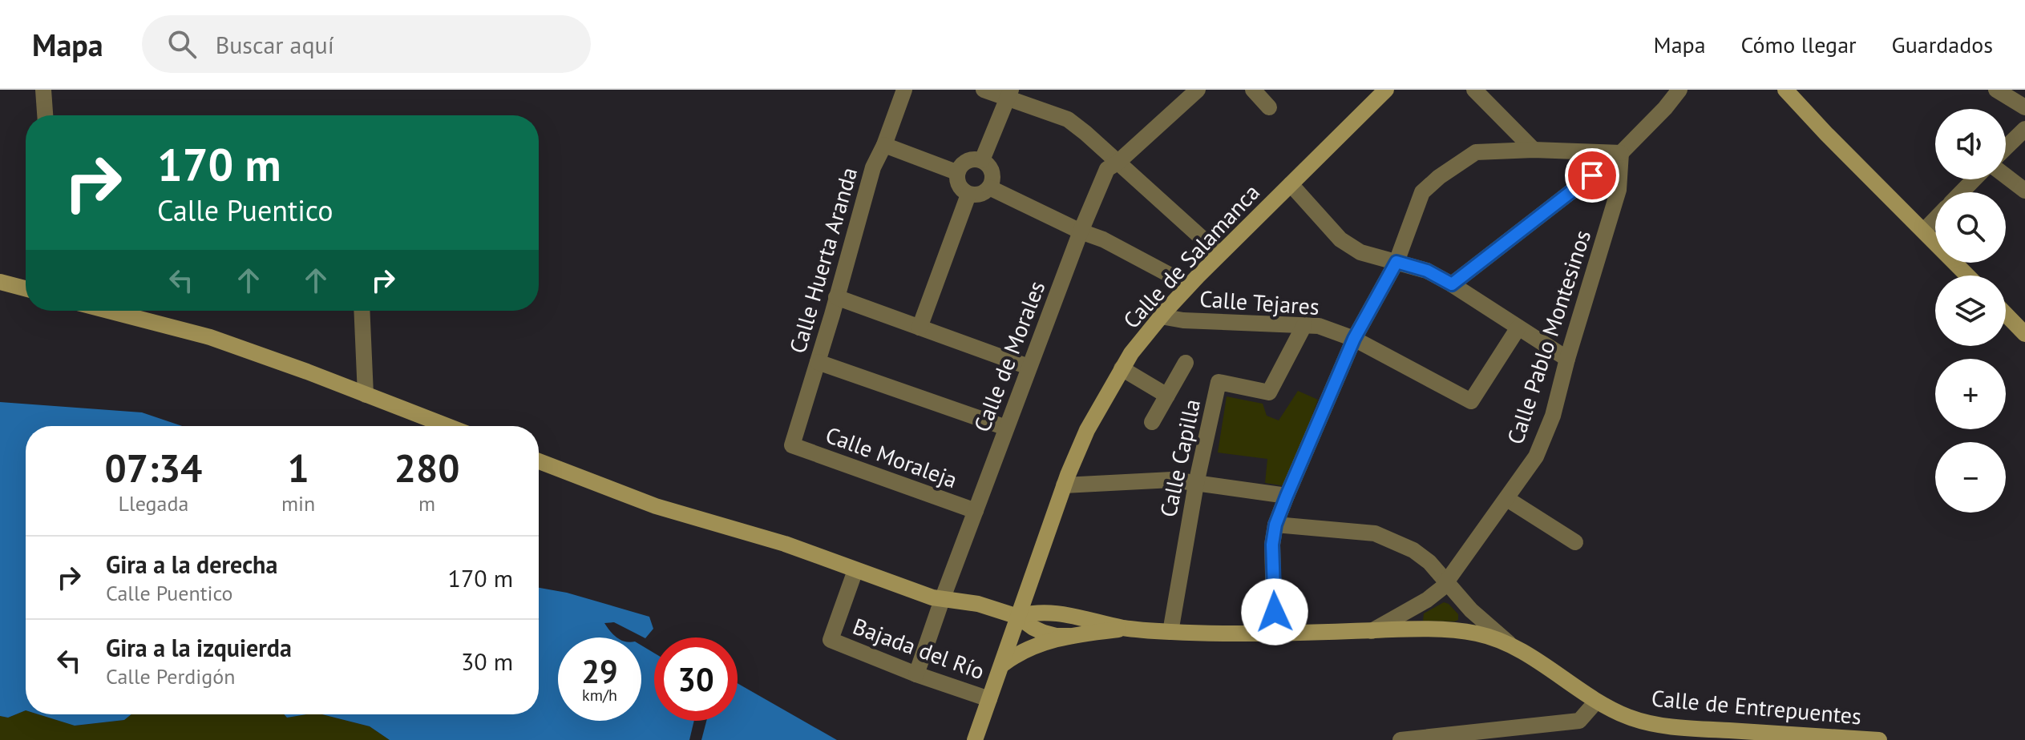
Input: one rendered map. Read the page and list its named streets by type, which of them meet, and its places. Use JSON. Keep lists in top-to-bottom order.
{
  "streets": {
    "street": [
      "Calle de Salamanca",
      "Calle Huerta Aranda",
      "Calle Tejares",
      "Calle Pablo Montesinos",
      "Calle de Morales",
      "Calle Moraleja",
      "Calle Capilla",
      "Bajada del Río",
      "Calle de Entrepuentes"
    ]
  },
  "crossings": [
    ["Calle de Salamanca", "Calle Tejares"],
    ["Calle de Salamanca", "Bajada del Río"],
    ["Calle de Salamanca", "Calle de Entrepuentes"],
    ["Calle Huerta Aranda", "Calle Moraleja"],
    ["Calle Tejares", "Calle Capilla"],
    ["Calle Pablo Montesinos", "Calle de Entrepuentes"],
    ["Calle de Morales", "Calle Moraleja"],
    ["Calle de Morales", "Bajada del Río"],
    ["Calle Capilla", "Calle de Entrepuentes"]
  ],
  "page": {
    "header": "Mapa",
    "search": "Buscar aquí",
    "nav": ["Mapa", "Cómo llegar", "Guardados"],
    "map_buttons": ["+", "−"],
    "turn": ["170 m", "Calle Puentico"],
    "eta": [
      "07:34",
      "Llegada",
      "1",
      "min",
      "280",
      "m"
    ],
    "list": [
      {
        "name": "Gira a la derecha",
        "note": "Calle Puentico",
        "value": "170 m"
      },
      {
        "name": "Gira a la izquierda",
        "note": "Calle Perdigón",
        "value": "30 m"
      }
    ],
    "speed": "29 km/h",
    "limit": "30"
  }
}
